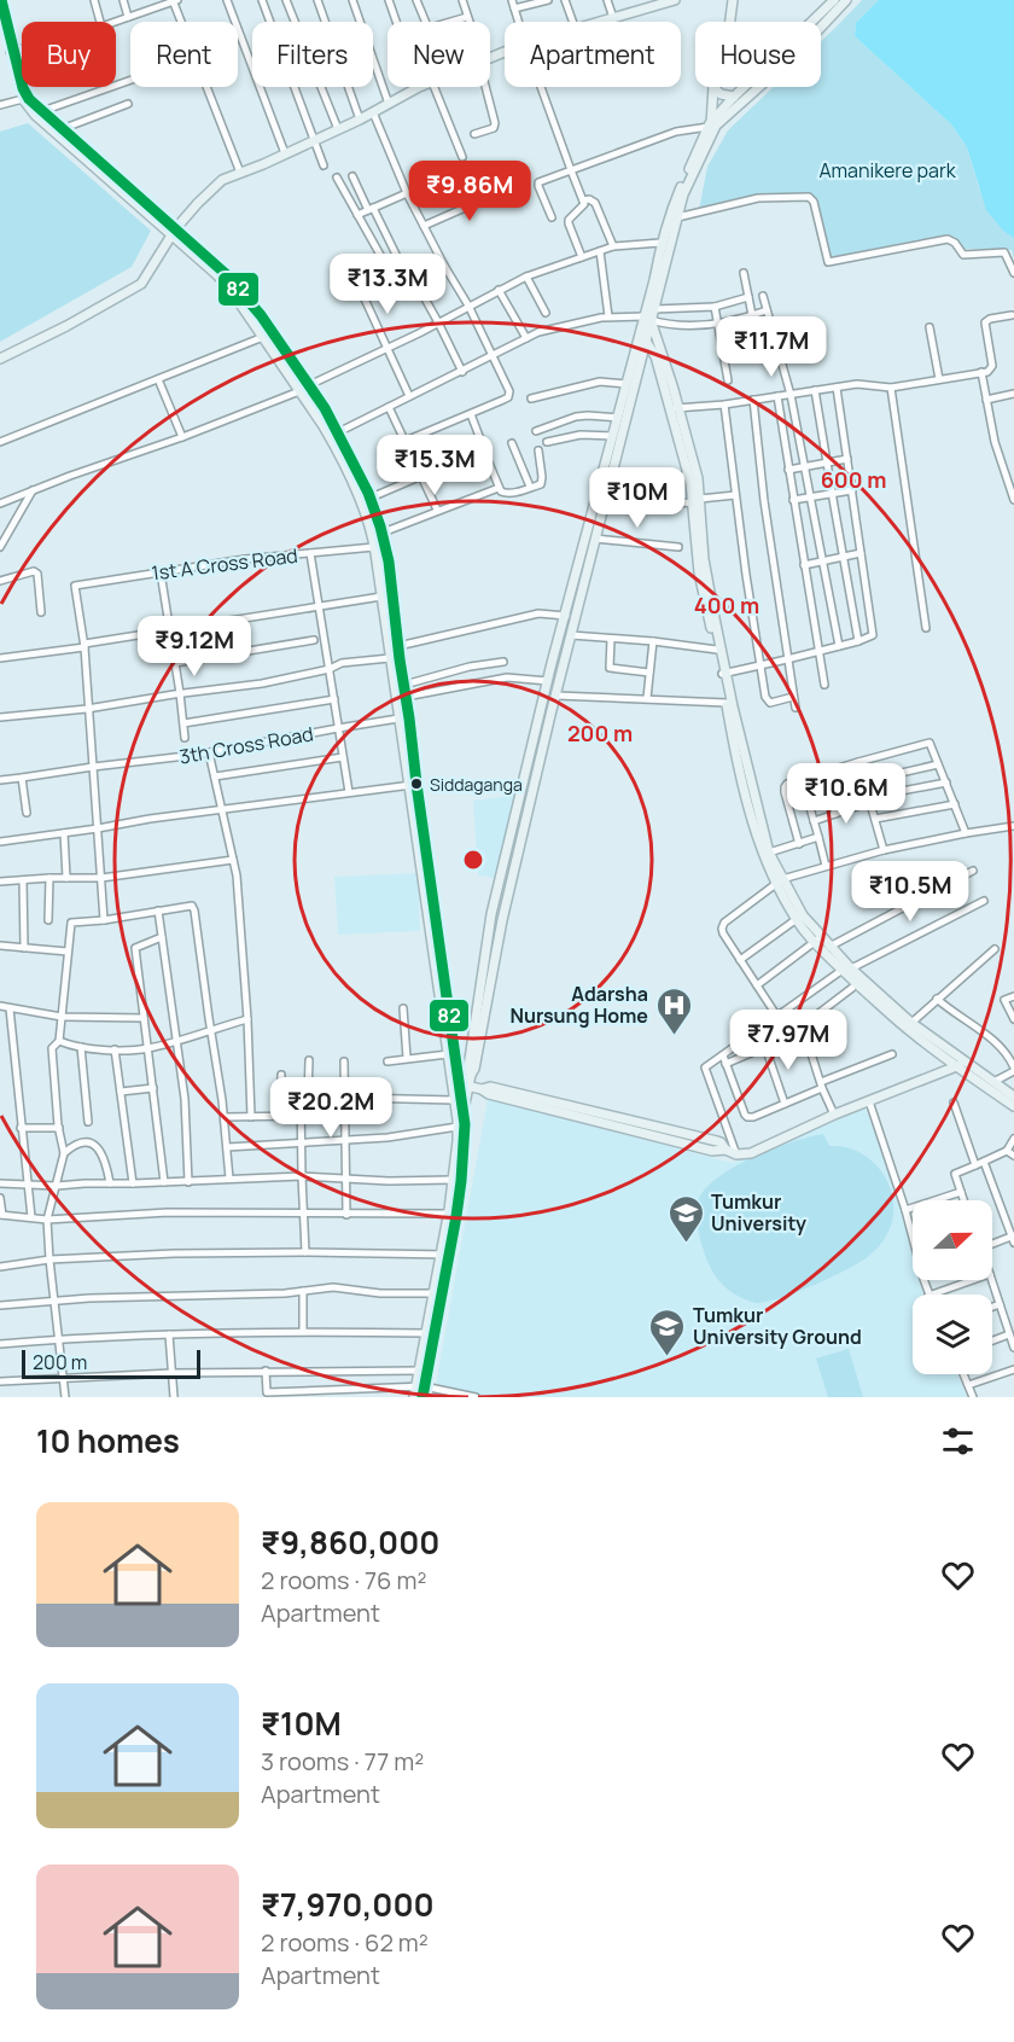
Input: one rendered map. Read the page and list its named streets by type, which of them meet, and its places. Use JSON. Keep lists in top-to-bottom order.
{
  "streets": {
    "street": ["1st A Cross Road", "3th Cross Road"]
  },
  "parks": ["Amanikere park"],
  "places": {
    "other": ["Siddaganga"],
    "hospital": ["Adarsha Nursung Home"],
    "school or university": ["Tumkur University", "Tumkur University Ground"]
  },
  "lines": ["transit line 82"],
  "scale_bar": "200 m",
  "north": "right",
  "page": {
    "chip": [
      "Buy",
      "Rent",
      "Filters",
      "New",
      "Apartment",
      "House"
    ],
    "price": [
      "₹9.86M",
      "₹13.3M",
      "₹11.7M",
      "₹15.3M",
      "₹10M",
      "₹9.12M",
      "₹10.6M",
      "₹10.5M",
      "₹7.97M",
      "₹20.2M"
    ],
    "scale": "200 m",
    "heading": "10 homes",
    "list": [
      {
        "name": "₹9,860,000",
        "note": "2 rooms · 76 m² · Apartment"
      },
      {
        "name": "₹10M",
        "note": "3 rooms · 77 m² · Apartment"
      },
      {
        "name": "₹7,970,000",
        "note": "2 rooms · 62 m² · Apartment"
      }
    ]
  },
  "rings": ["600 m", "400 m", "200 m"]
}
